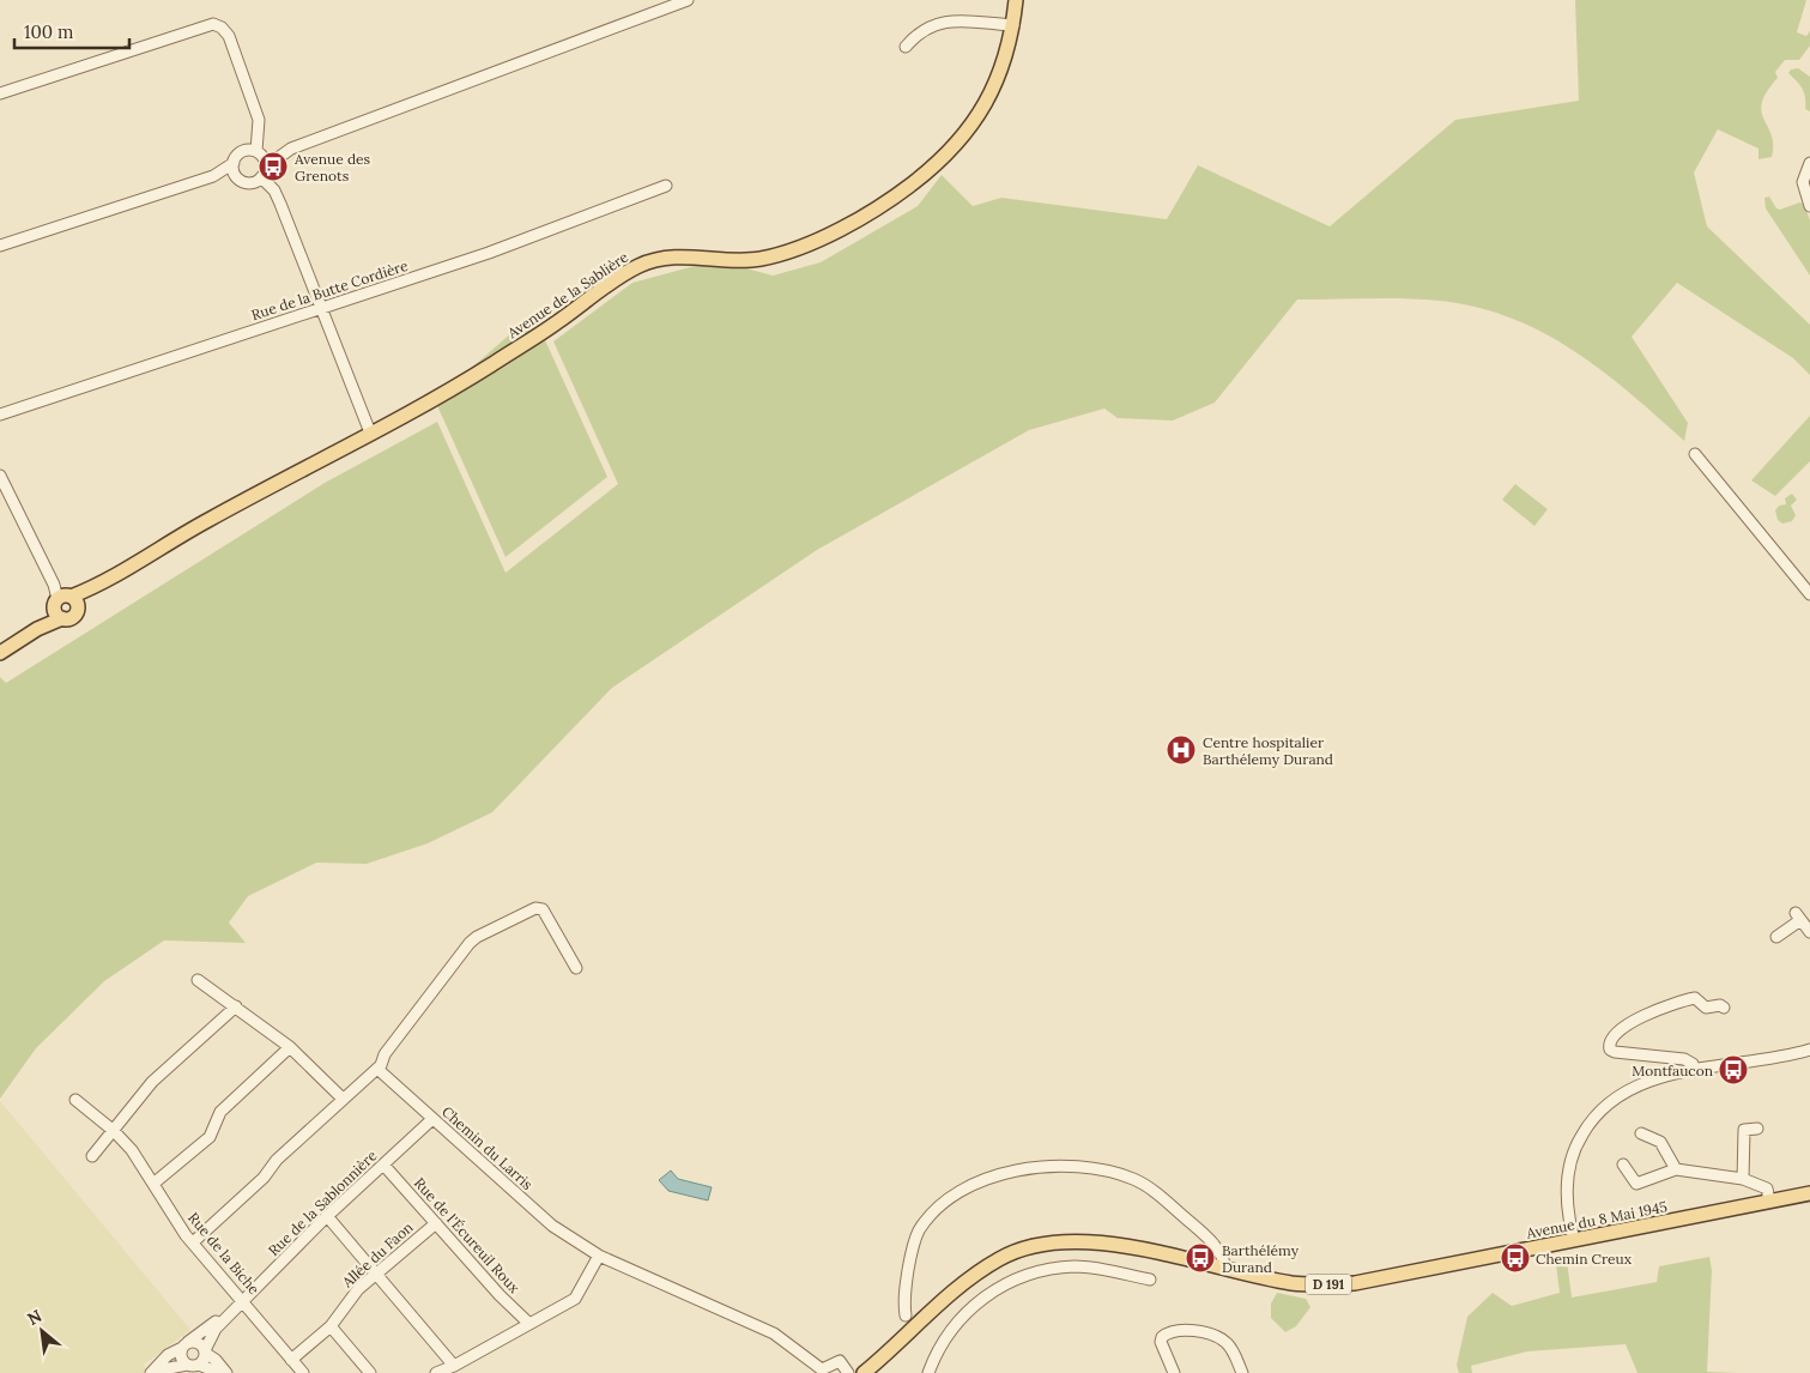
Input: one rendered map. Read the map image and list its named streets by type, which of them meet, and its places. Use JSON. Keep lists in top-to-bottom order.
{
  "streets": {
    "main road": ["Avenue de la Sablière", "Avenue du 8 Mai 1945", "D 191"],
    "street": [
      "Rue de la Butte Cordière",
      "Chemin du Larris",
      "Rue de la Sablonnière",
      "Rue de l'Écureuil Roux",
      "Rue de la Biche",
      "Allée du Faon"
    ]
  },
  "crossings": [
    ["Chemin du Larris", "Rue de la Sablonnière"],
    ["Rue de la Sablonnière", "Rue de l'Écureuil Roux"],
    ["Rue de la Sablonnière", "Rue de la Biche"],
    ["Rue de l'Écureuil Roux", "Allée du Faon"],
    ["Rue de la Biche", "Allée du Faon"]
  ],
  "places": {
    "bus stop": [
      "Avenue des Grenots",
      "Montfaucon",
      "Barthélémy Durand",
      "Chemin Creux"
    ],
    "hospital": ["Centre hospitalier Barthélemy Durand"]
  },
  "scale_bar": "100 m",
  "north": "top left"
}
